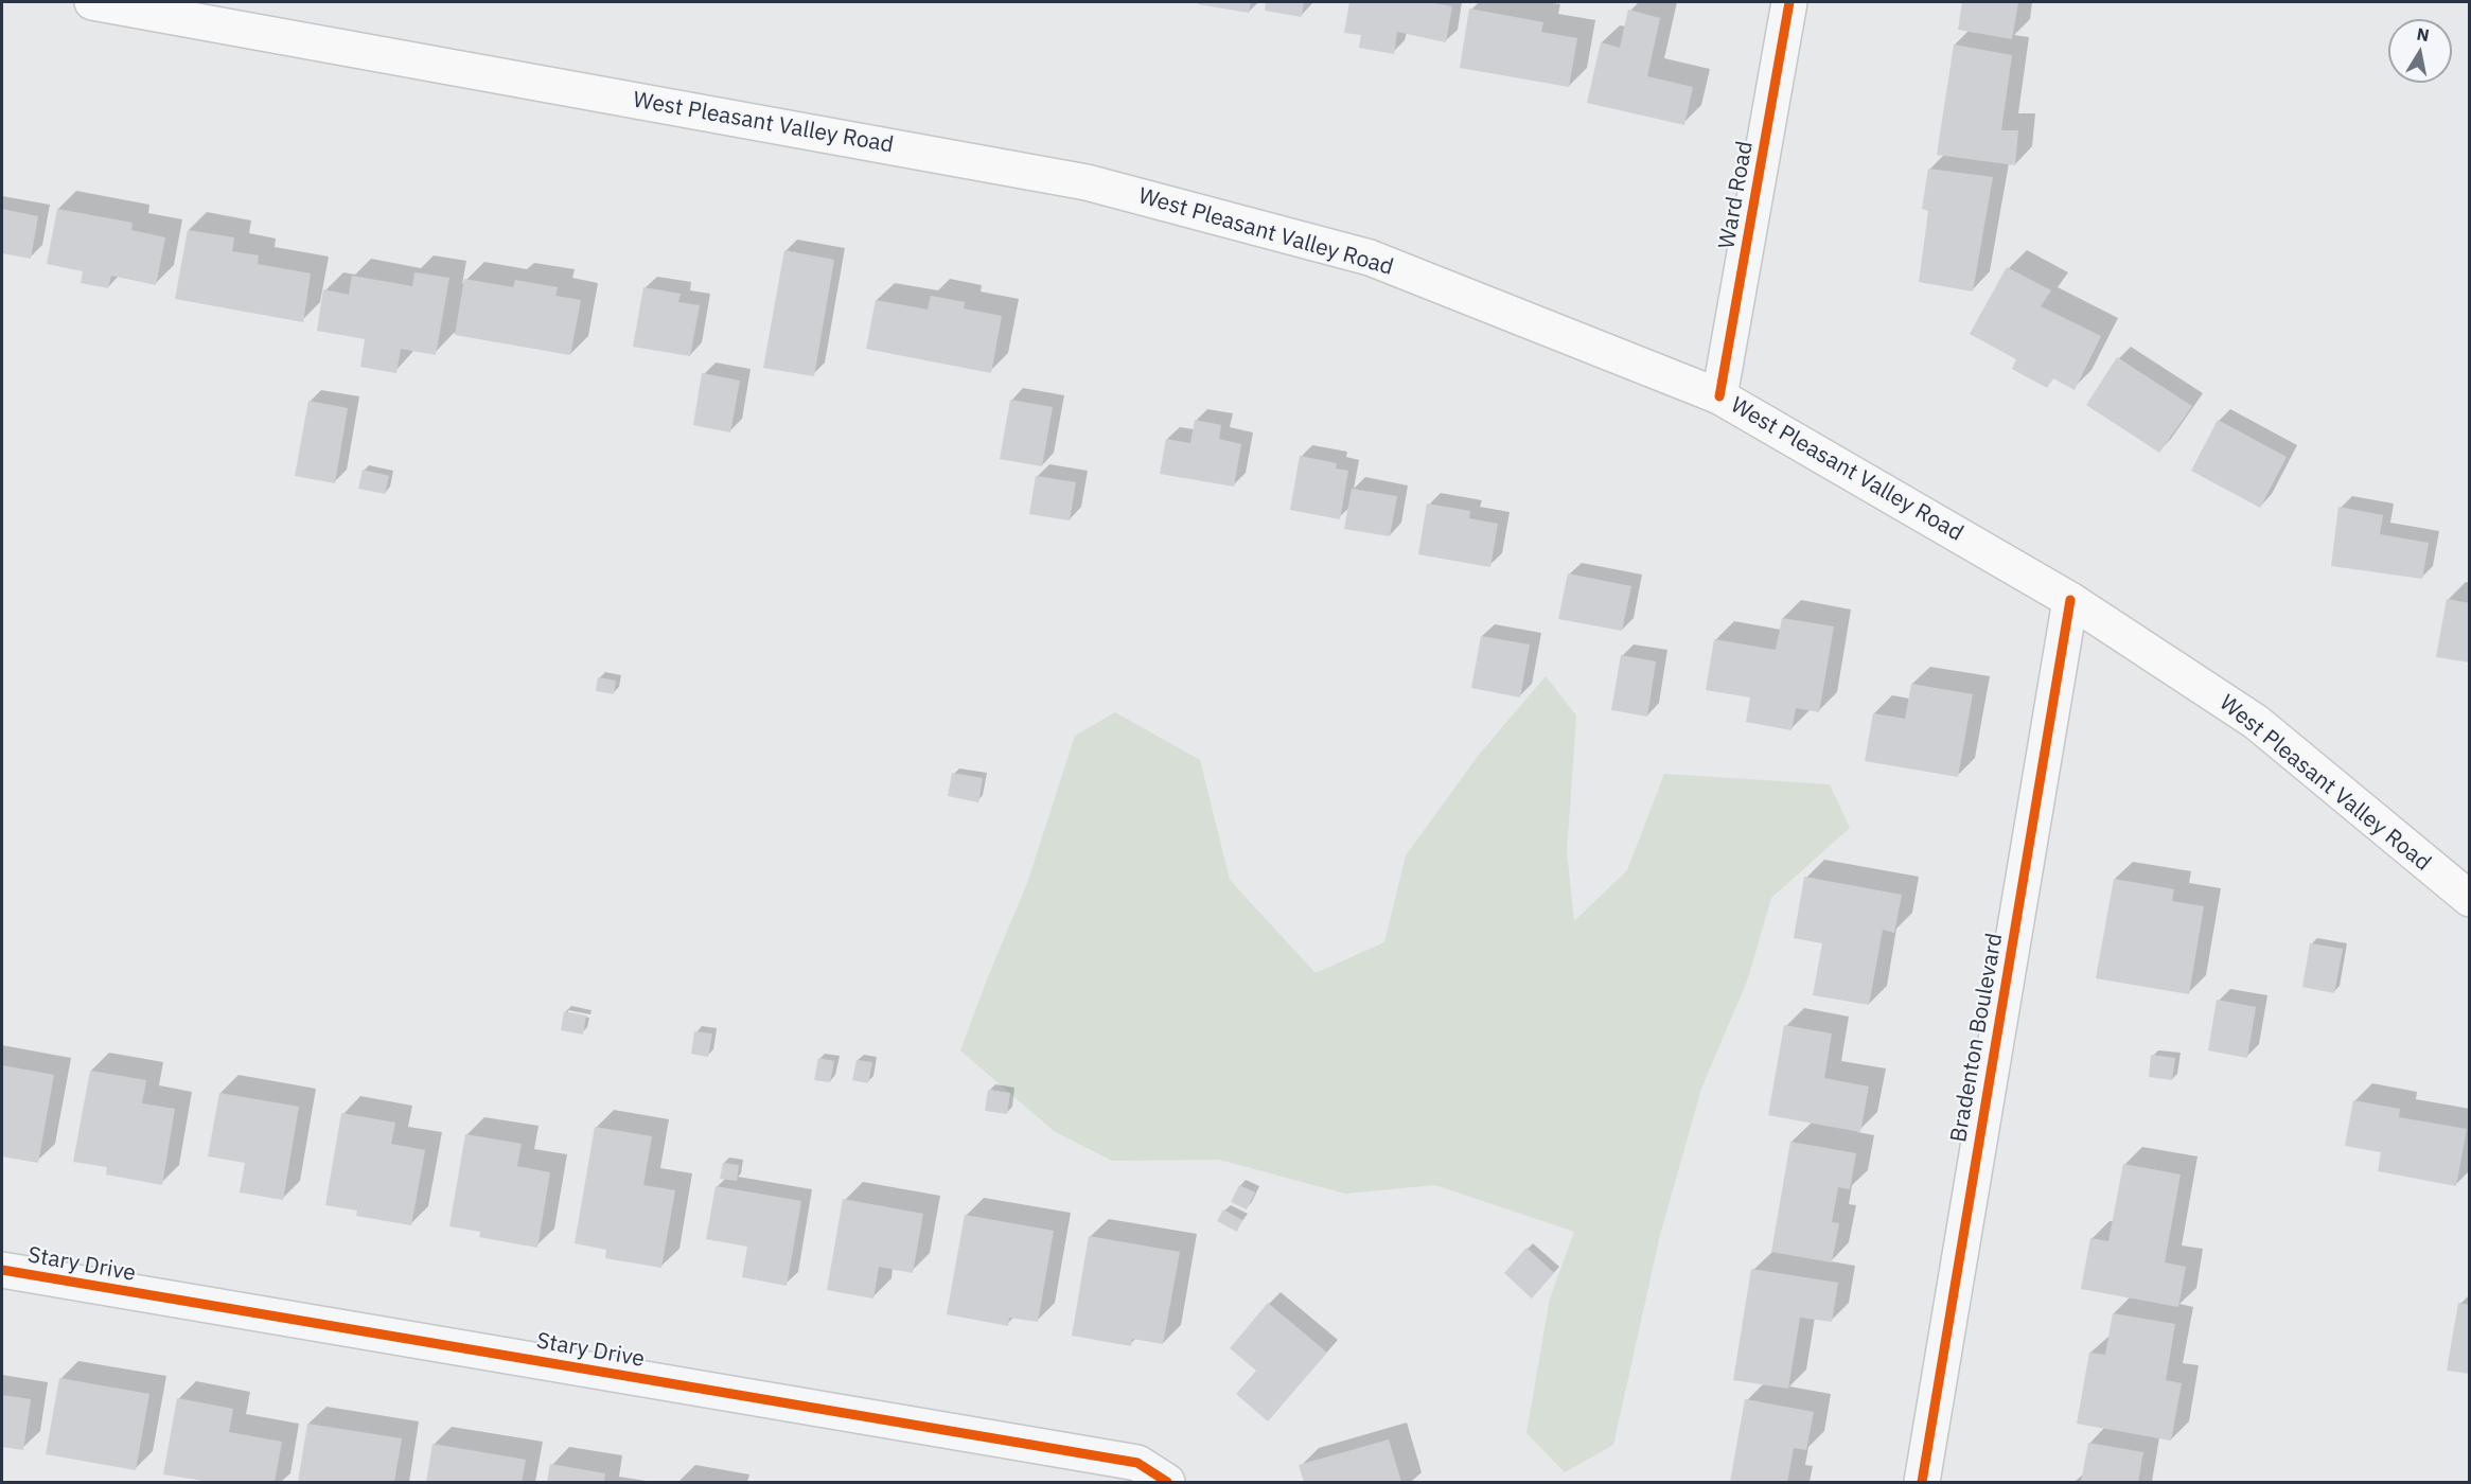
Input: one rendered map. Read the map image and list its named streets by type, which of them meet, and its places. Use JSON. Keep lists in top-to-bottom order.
{
  "streets": {
    "main road": ["West Pleasant Valley Road"],
    "street": ["Ward Road", "Bradenton Boulevard", "Stary Drive"]
  },
  "crossings": [
    ["West Pleasant Valley Road", "Ward Road"],
    ["West Pleasant Valley Road", "Bradenton Boulevard"]
  ],
  "north": "top"
}
